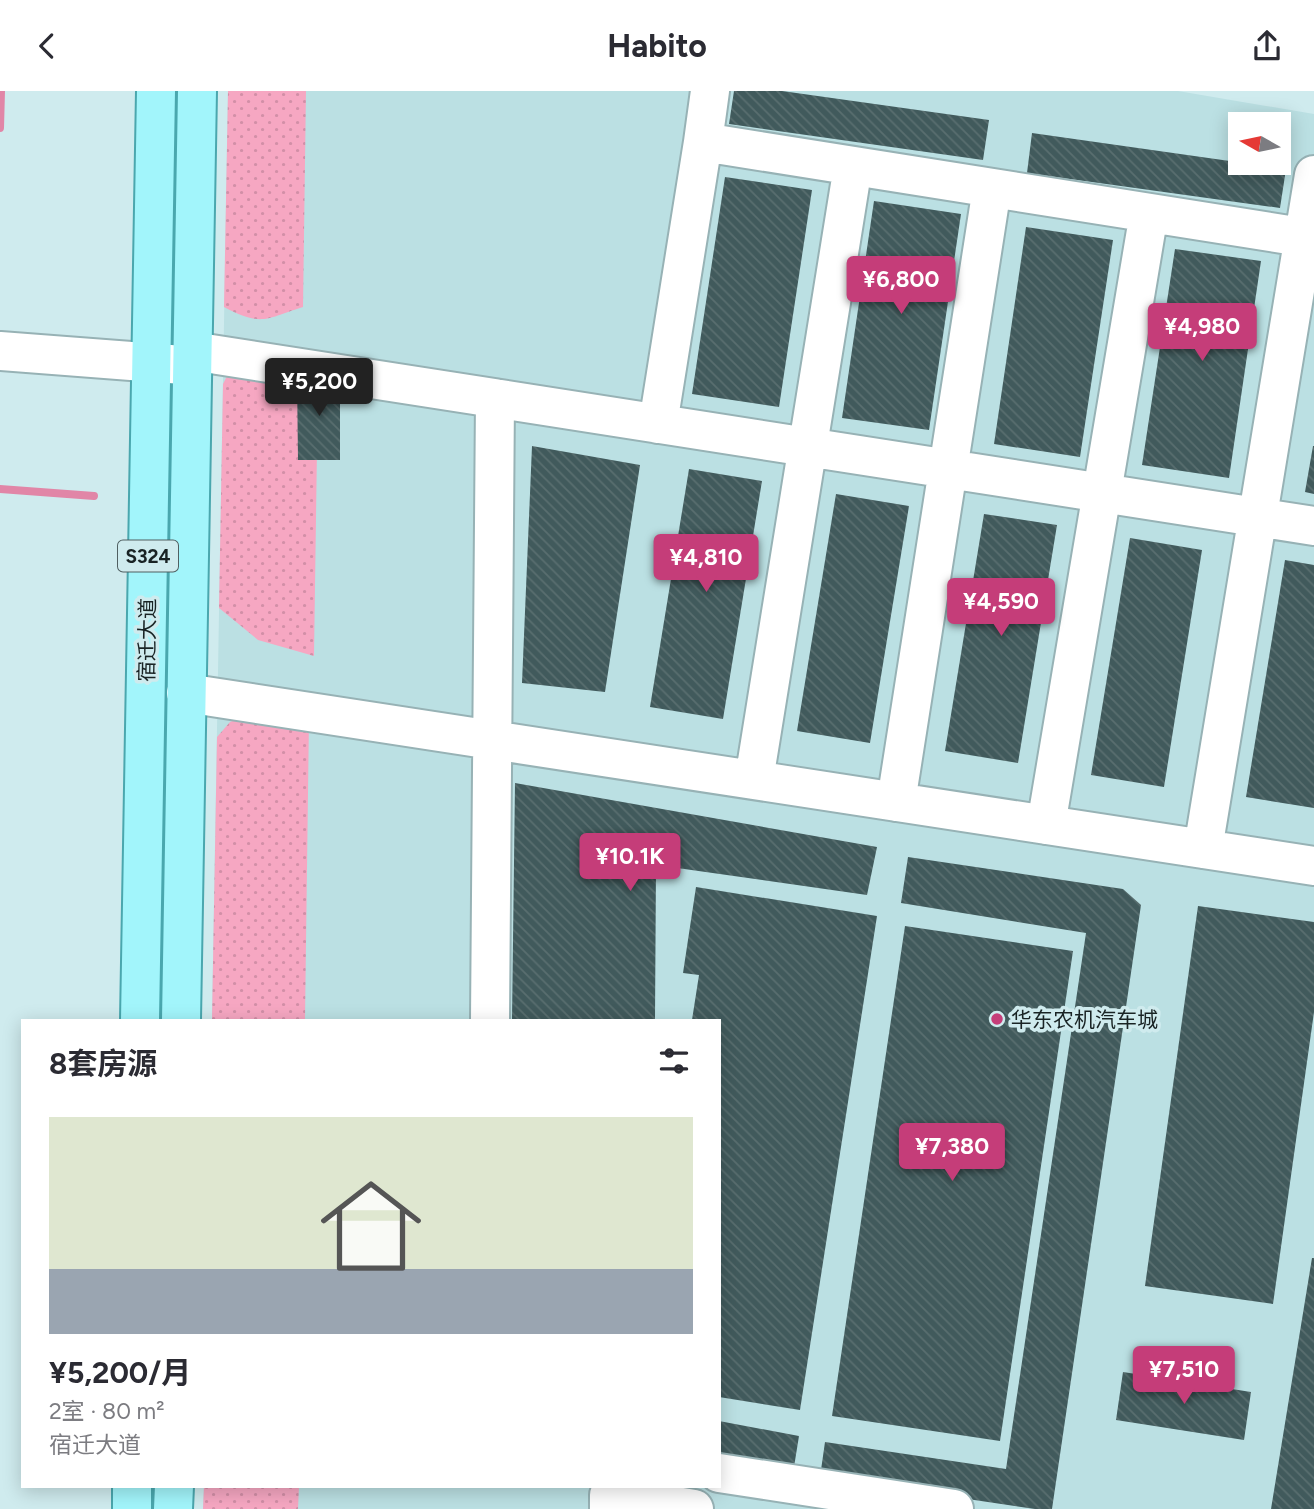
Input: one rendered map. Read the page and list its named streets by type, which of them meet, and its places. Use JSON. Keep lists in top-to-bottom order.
{
  "streets": {
    "main road": ["S324", "宿迁大道"]
  },
  "places": ["华东农机汽车城"],
  "north": "left",
  "page": {
    "header": "Habito",
    "price": [
      "¥6,800",
      "¥4,980",
      "¥5,200",
      "¥4,810",
      "¥4,590",
      "¥10.1K",
      "¥7,380",
      "¥7,510"
    ],
    "heading": "8套房源",
    "list": [
      {
        "name": "¥5,200/月",
        "note": "2室 · 80 m² · 宿迁大道"
      }
    ]
  }
}
